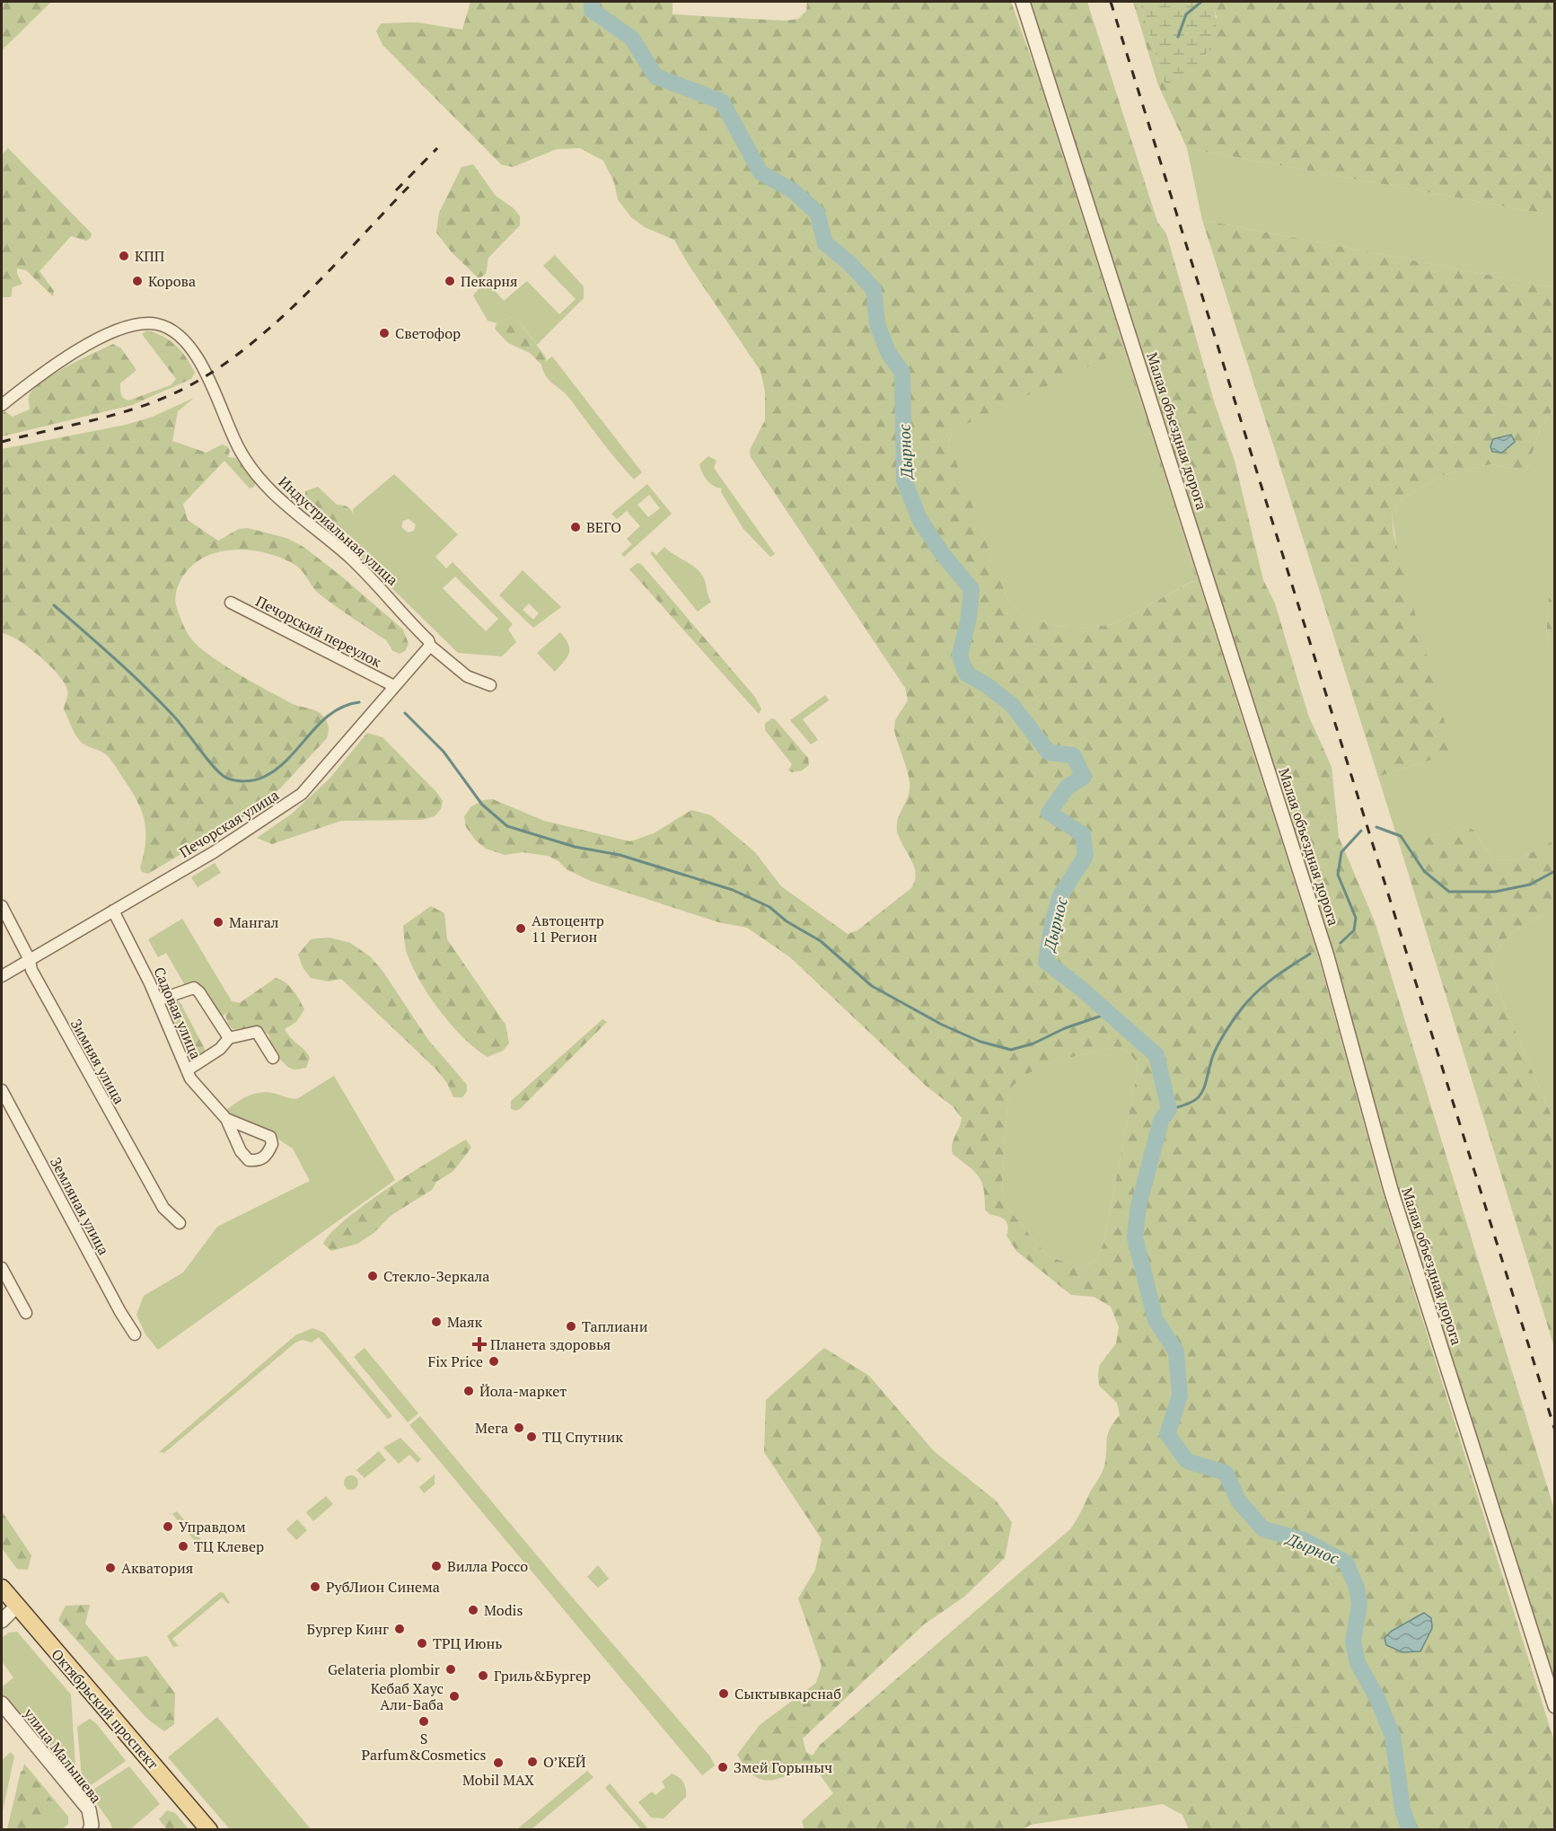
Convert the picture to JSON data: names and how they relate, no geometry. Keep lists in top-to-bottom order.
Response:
{
  "streets": {
    "main road": ["Октябрьский проспект"],
    "street": [
      "Малая объездная дорога",
      "Индустриальная улица",
      "Печорский переулок",
      "Печорская улица",
      "Садовая улица",
      "Зимняя улица",
      "Земляная улица",
      "улица Малышева"
    ]
  },
  "crossings": [
    ["Индустриальная улица", "Печорская улица"],
    ["Печорский переулок", "Печорская улица"],
    ["Печорская улица", "Садовая улица"],
    ["Печорская улица", "Зимняя улица"]
  ],
  "water": ["Дырнос"],
  "places": {
    "other": [
      "КПП",
      "Корова",
      "Пекарня",
      "Светофор",
      "ВЕГО",
      "Мангал",
      "Автоцентр 11 Регион",
      "Стекло-Зеркала",
      "Маяк",
      "Таплиани",
      "Fix Price",
      "Йола-маркет",
      "Мега",
      "ТЦ Спутник",
      "Управдом",
      "ТЦ Клевер",
      "Вилла Россо",
      "Акватория",
      "РубЛион Синема",
      "Modis",
      "Бургер Кинг",
      "ТРЦ Июнь",
      "Gelateria plombir",
      "Гриль&Бургер",
      "Сыктывкарснаб",
      "Кебаб Хаус Али-Баба",
      "S Parfum&Cosmetics",
      "О’КЕЙ",
      "Mobil MAX",
      "Змей Горыныч"
    ],
    "health": ["Планета здоровья"]
  }
}
